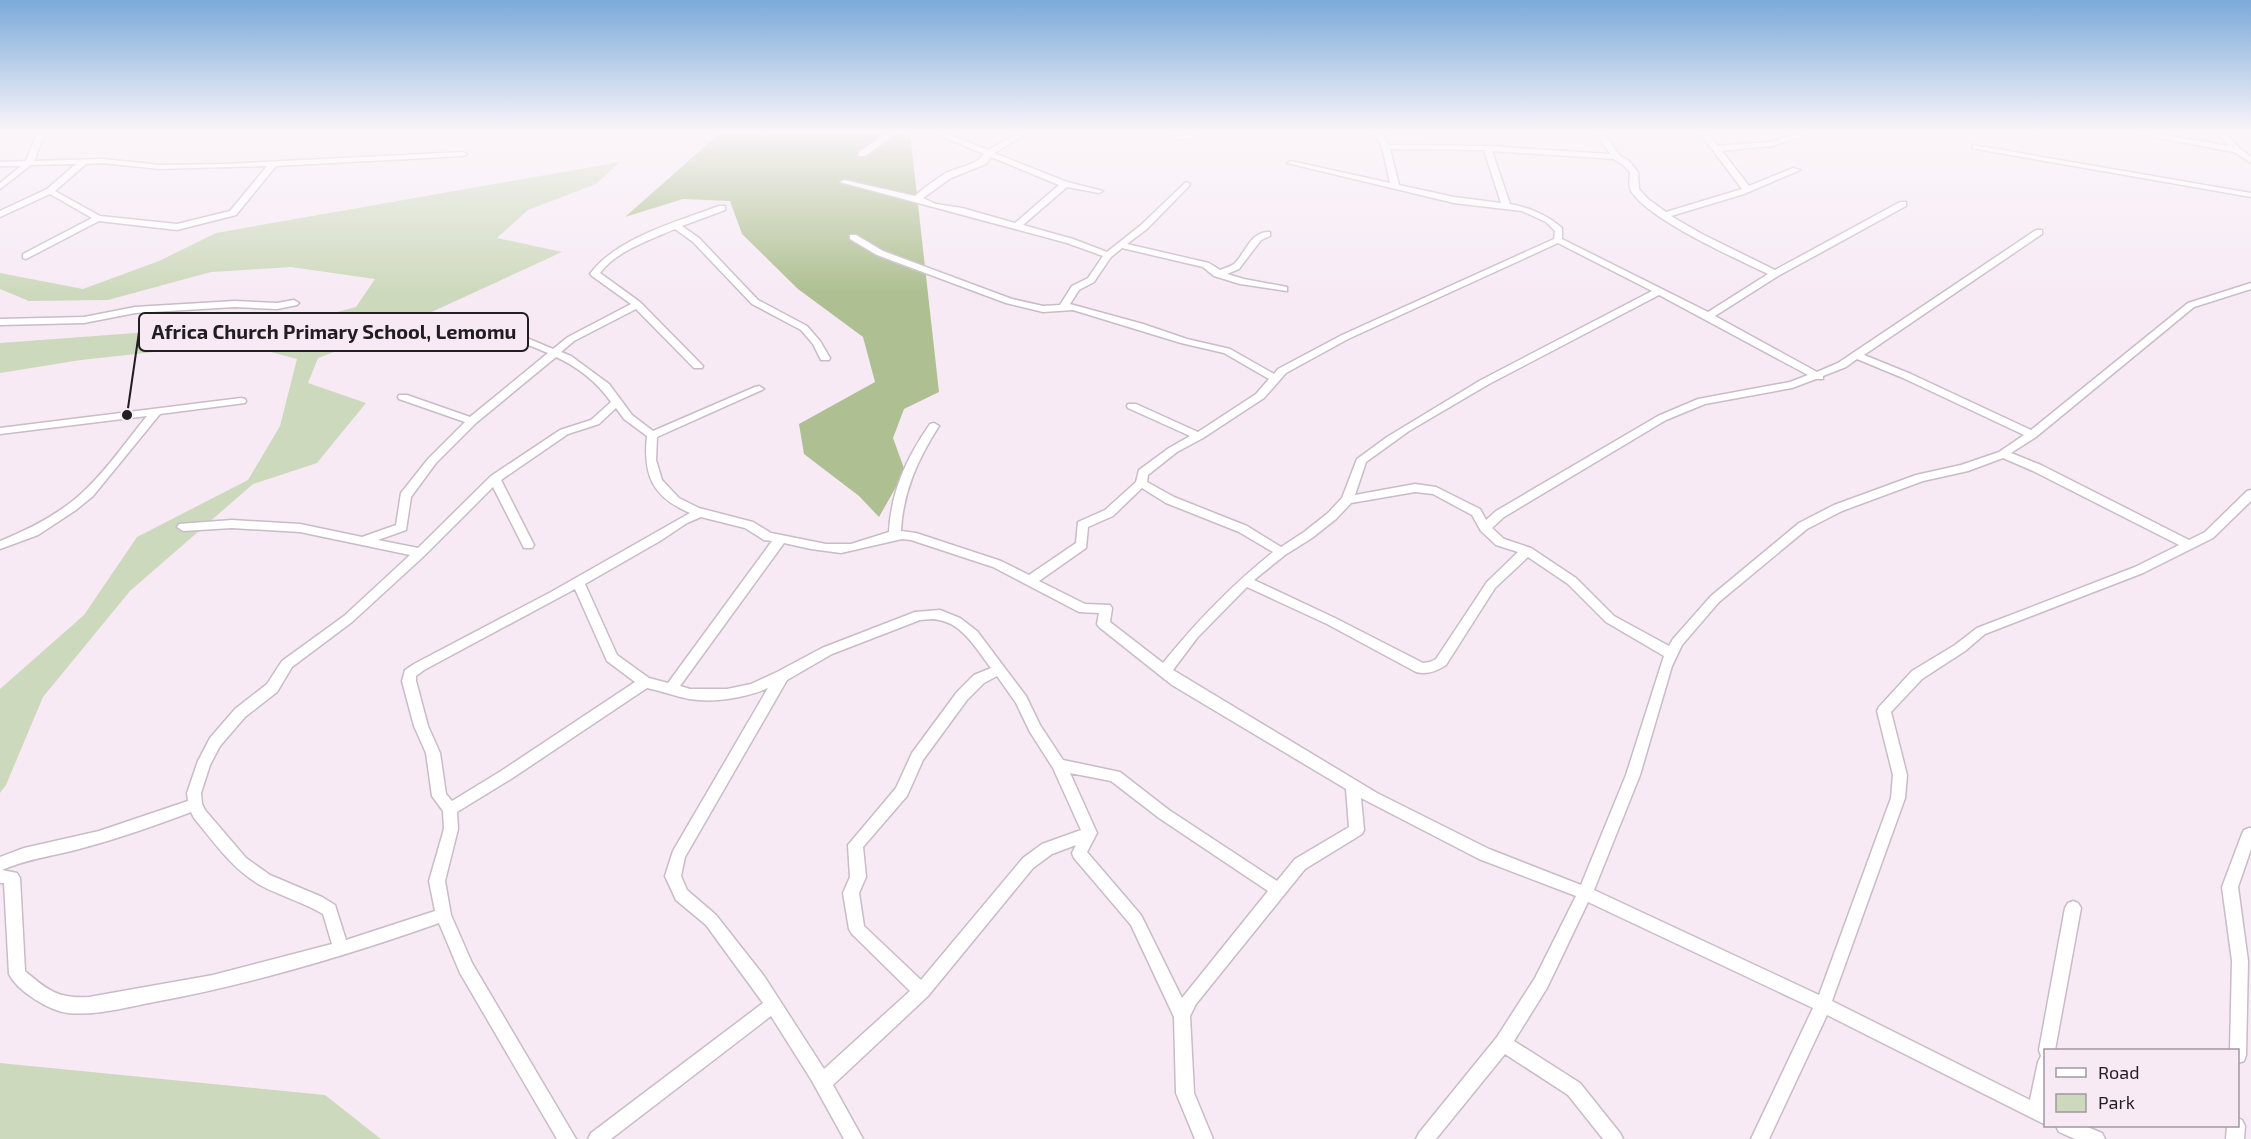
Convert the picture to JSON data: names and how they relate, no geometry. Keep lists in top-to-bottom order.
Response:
{
  "places": ["Africa Church Primary School, Lemomu"],
  "legend": ["Road", "Park"]
}
